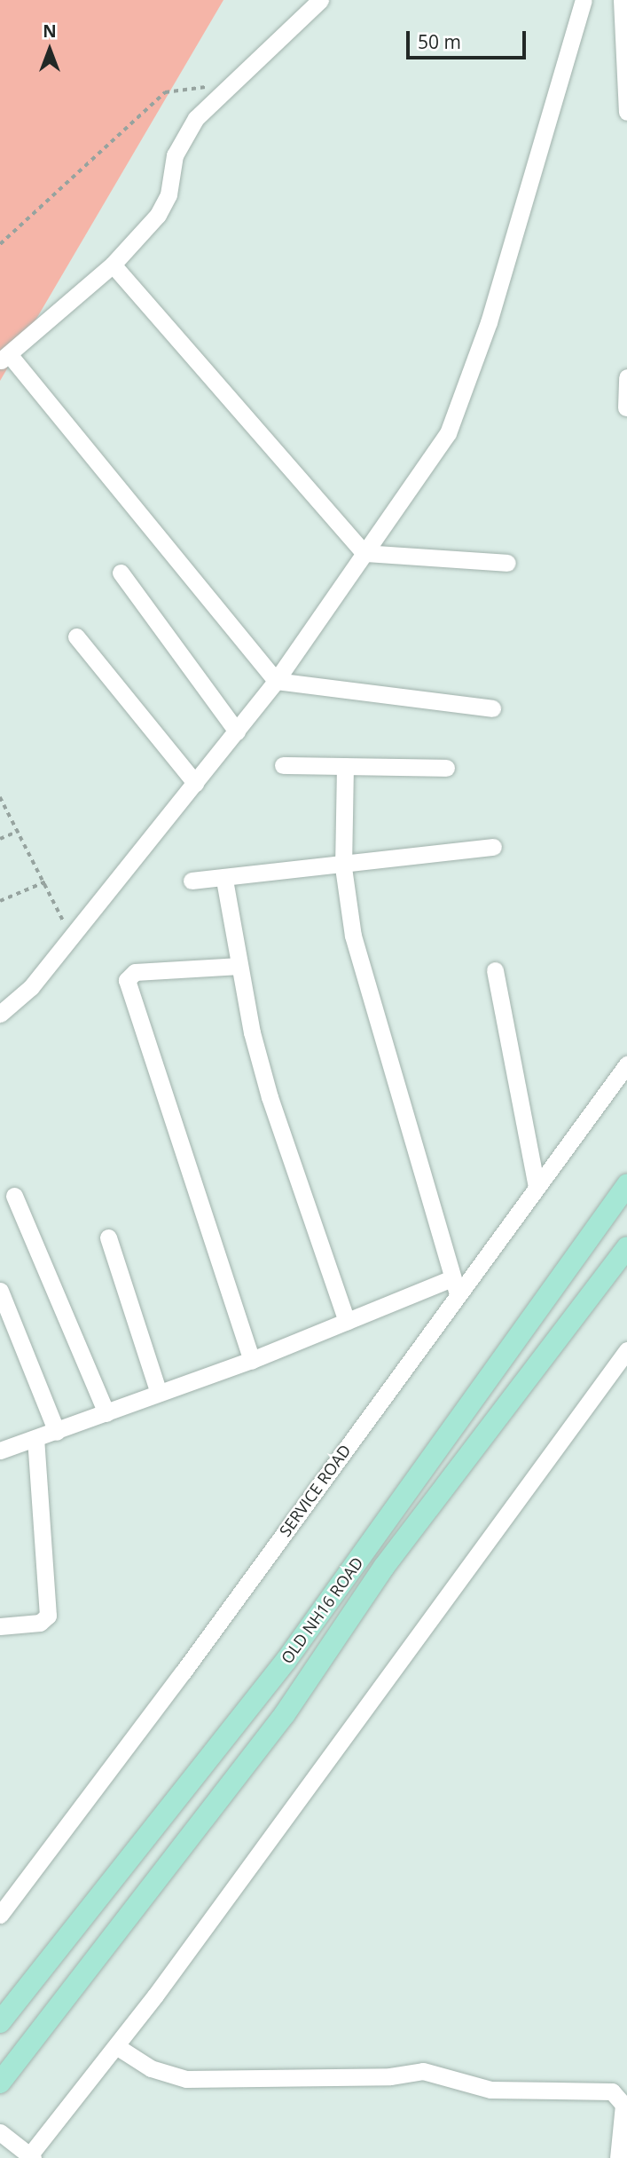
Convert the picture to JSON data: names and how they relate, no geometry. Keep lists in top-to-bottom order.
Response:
{
  "streets": {
    "main road": ["OLD NH16 ROAD"],
    "street": ["SERVICE ROAD"]
  },
  "scale_bar": "50 m",
  "north": "top"
}
